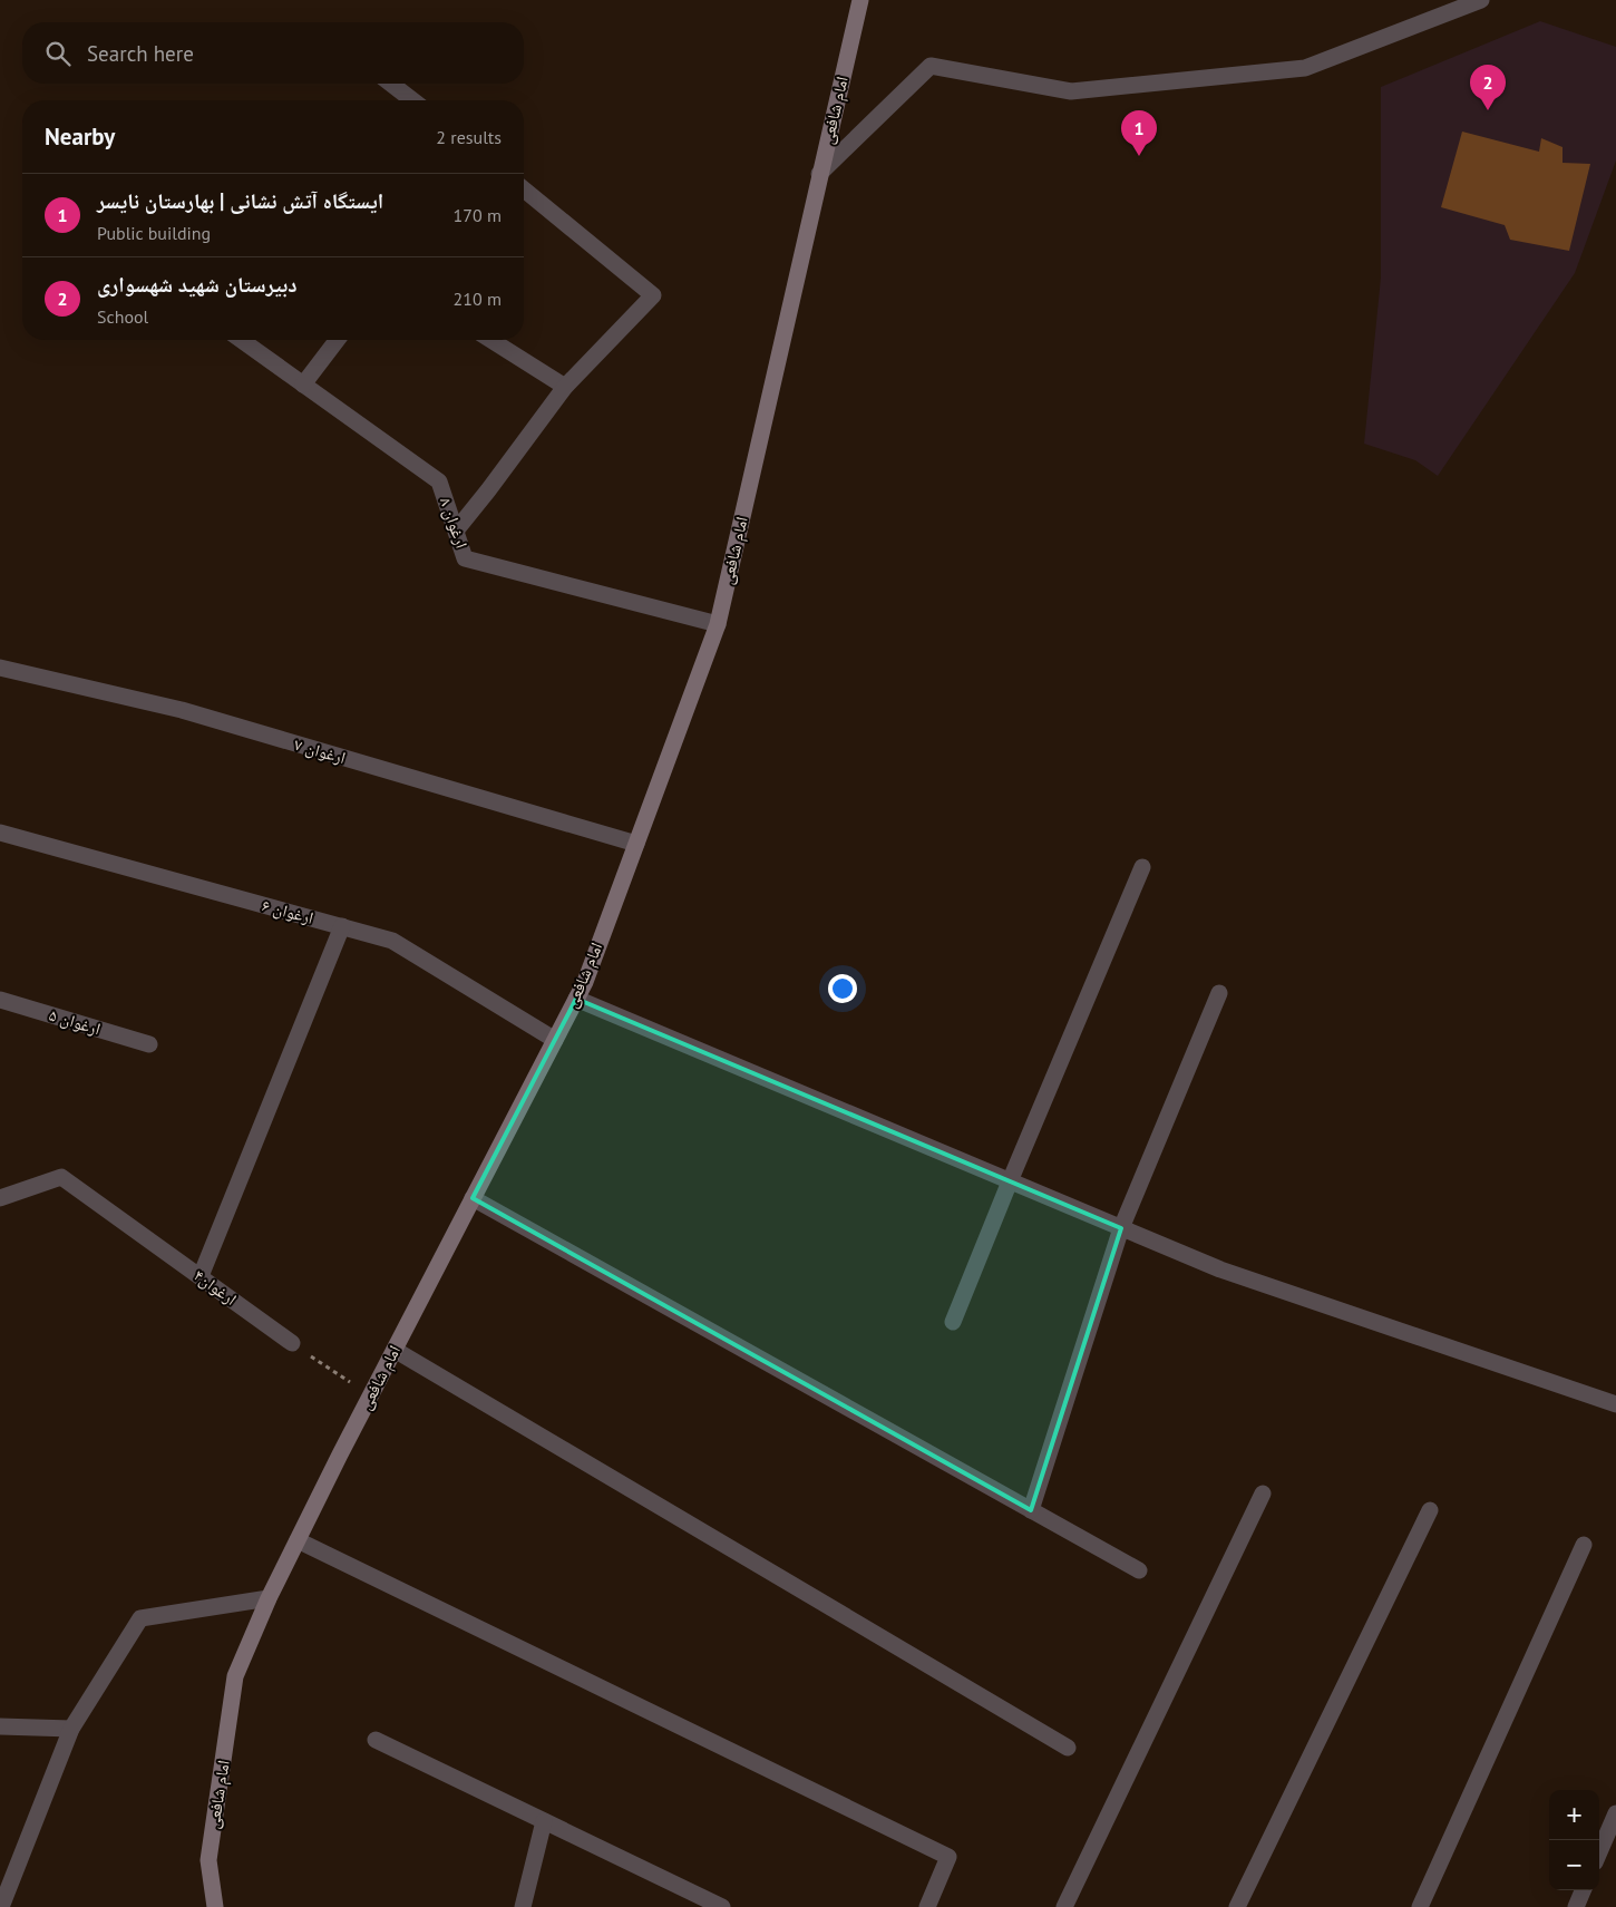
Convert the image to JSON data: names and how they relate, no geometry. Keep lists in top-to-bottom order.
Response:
{
  "streets": {
    "main road": ["امام شافعی"],
    "street": [
      "ارغوان ۸",
      "ارغوان ۷",
      "ارغوان ۶",
      "ارغوان ۵",
      "ارغوان۴"
    ]
  },
  "crossings": [
    ["امام شافعی", "ارغوان ۸"],
    ["امام شافعی", "ارغوان ۷"],
    ["امام شافعی", "ارغوان ۶"]
  ],
  "page": {
    "search": "Search here",
    "pins": ["2", "1"],
    "heading": ["Nearby", "2 results"],
    "list": [
      {
        "mark": "1",
        "name": "ایستگاه آتش نشانی | بهارستان نایسر",
        "note": "Public building",
        "value": "170 m"
      },
      {
        "mark": "2",
        "name": "دبیرستان شهید شهسواری",
        "note": "School",
        "value": "210 m"
      }
    ],
    "map_buttons": ["+", "−"]
  }
}
